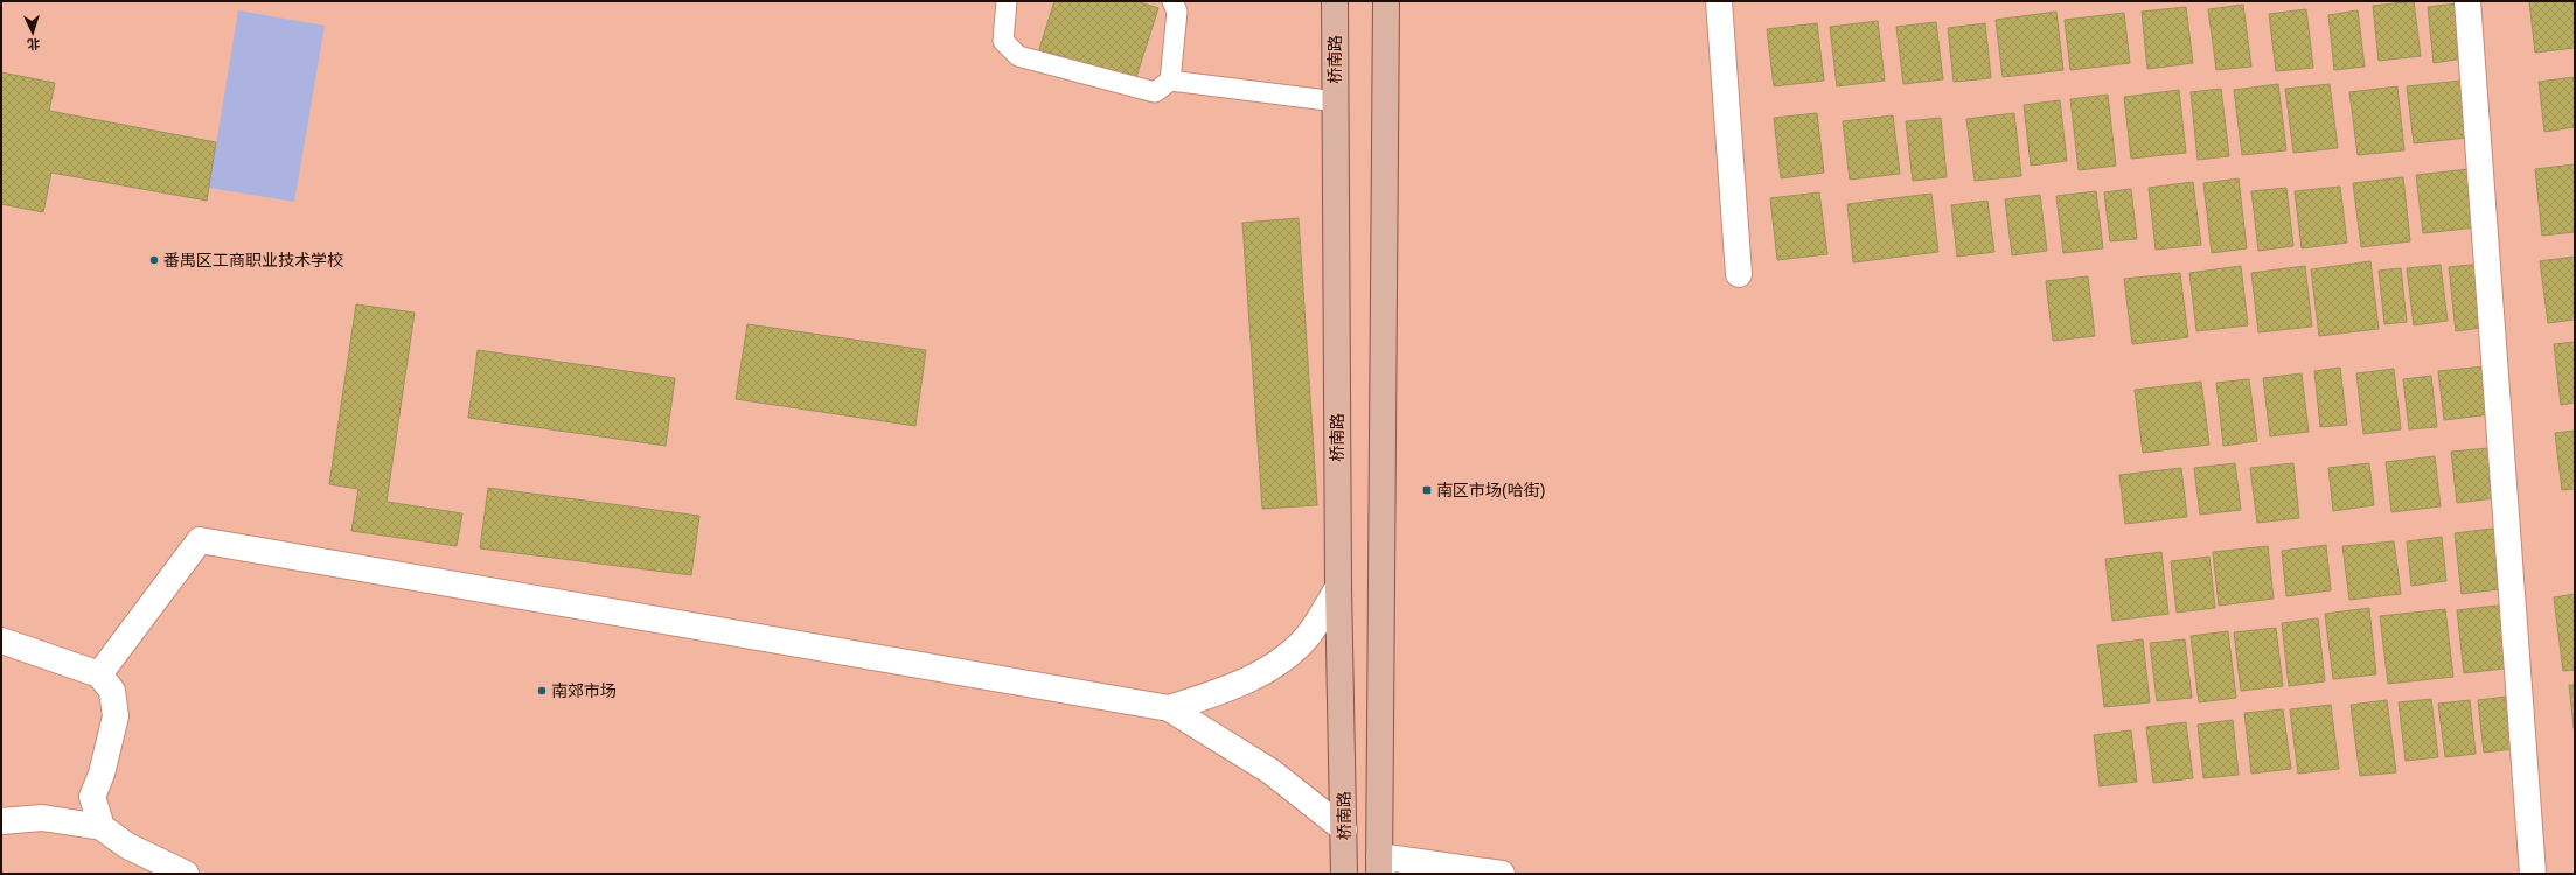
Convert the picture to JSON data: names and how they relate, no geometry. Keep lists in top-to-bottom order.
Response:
{
  "streets": {
    "main road": ["桥南路"]
  },
  "places": {
    "other": ["番禺区工商职业技术学校", "南郊市场"],
    "transit": ["南区市场(哈街)"]
  },
  "north": "bottom"
}
